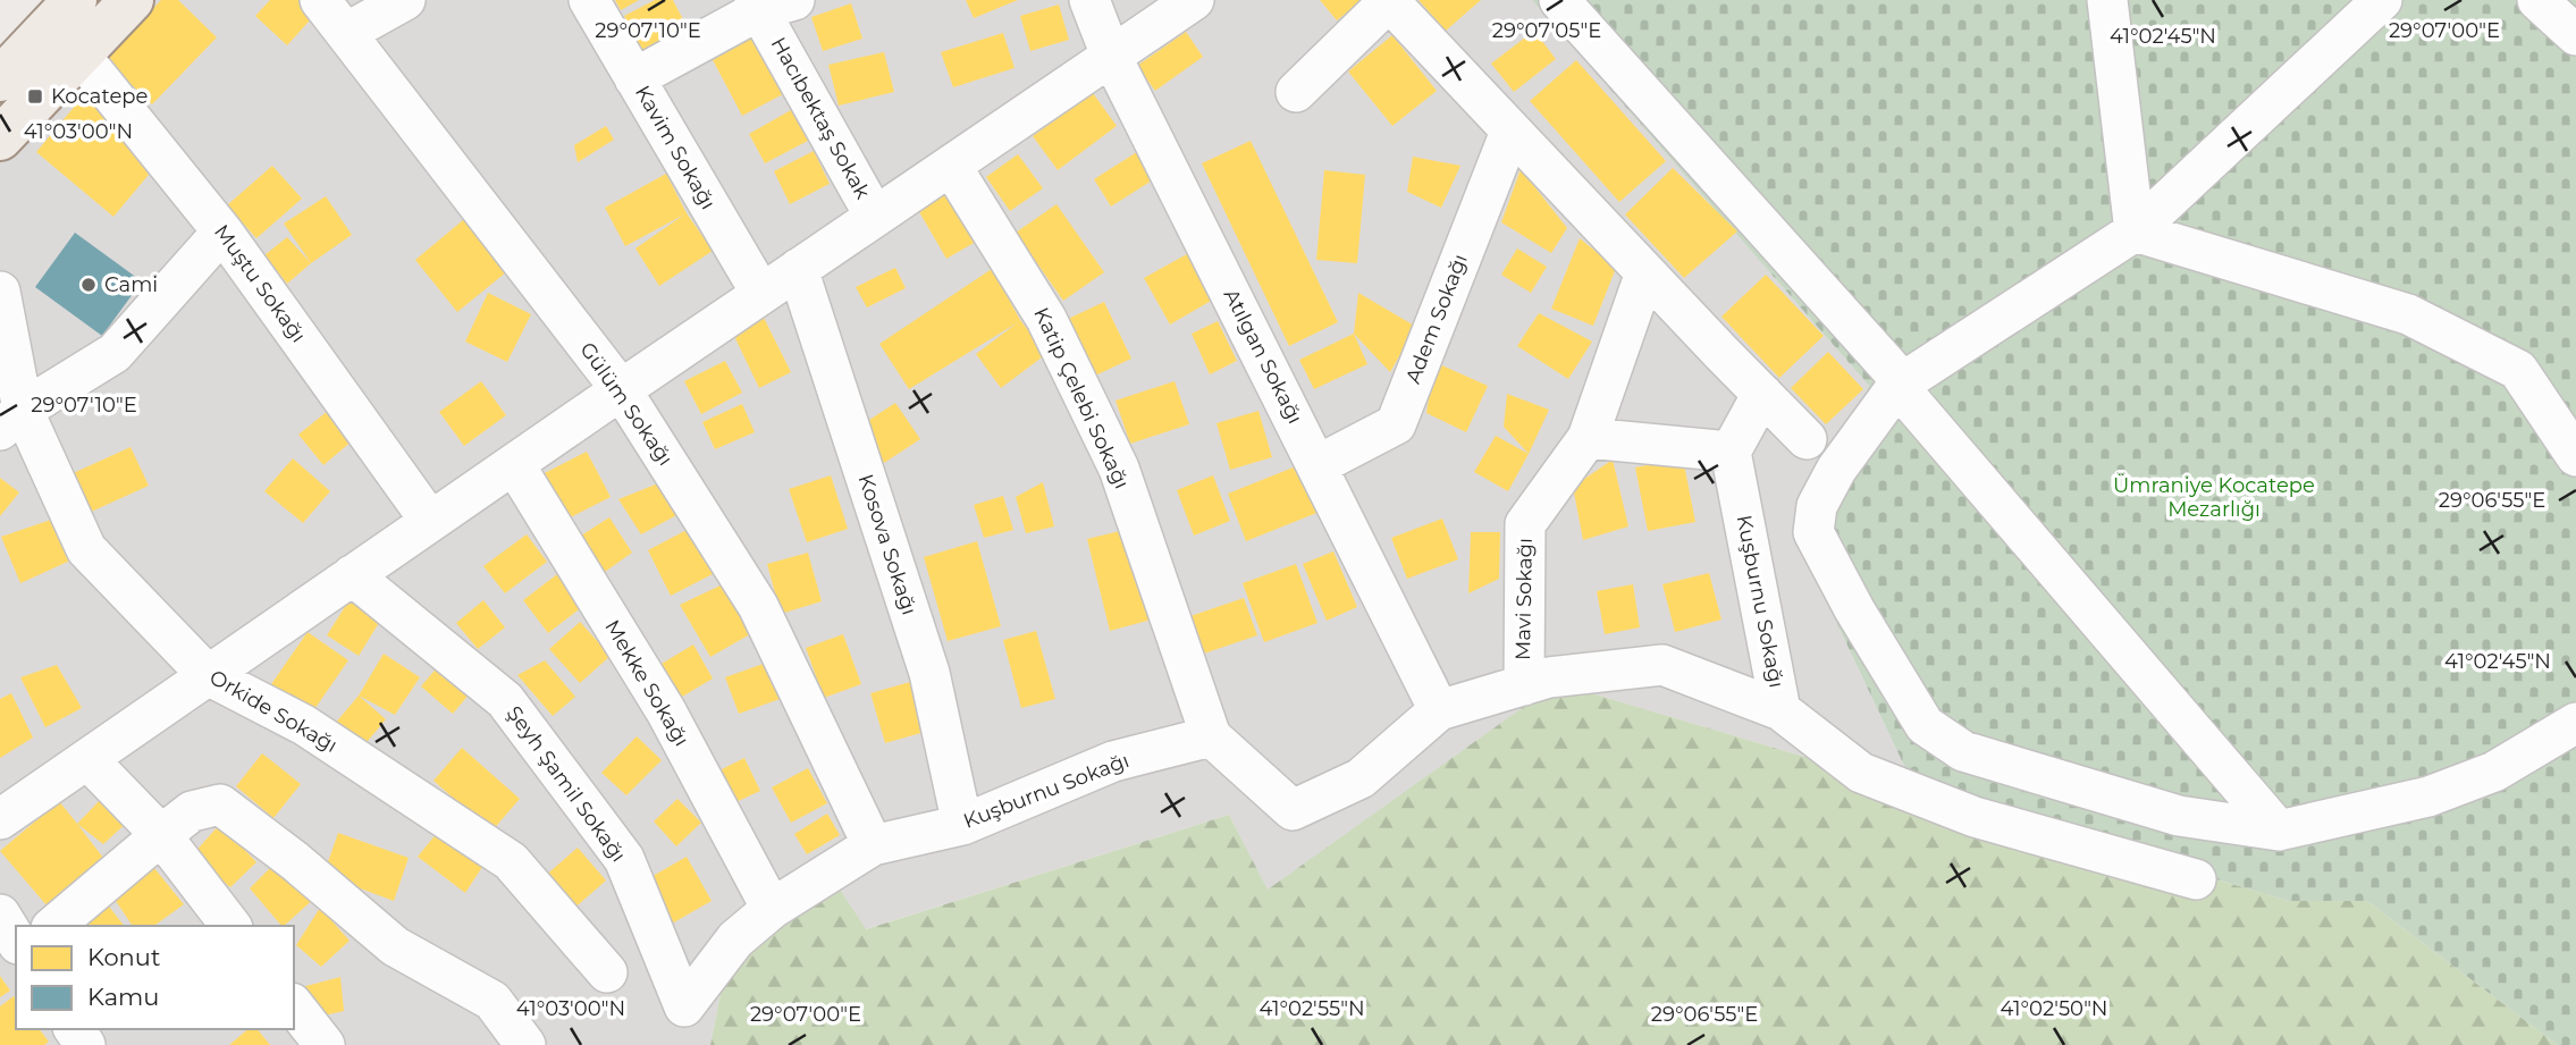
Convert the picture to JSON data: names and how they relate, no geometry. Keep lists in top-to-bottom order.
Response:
{
  "streets": {
    "street": [
      "Hacıbektaş Sokak",
      "Kavim Sokağı",
      "Muştu Sokağı",
      "Adem Sokağı",
      "Atılgan Sokağı",
      "Katip Çelebi Sokağı",
      "Gülüm Sokağı",
      "Kosova Sokağı",
      "Mavi Sokağı",
      "Kuşburnu Sokağı",
      "Mekke Sokağı",
      "Orkide Sokağı",
      "Şeyh Şamil Sokağı"
    ]
  },
  "crossings": [
    ["Adem Sokağı", "Atılgan Sokağı"],
    ["Atılgan Sokağı", "Kuşburnu Sokağı"],
    ["Katip Çelebi Sokağı", "Kuşburnu Sokağı"],
    ["Gülüm Sokağı", "Kuşburnu Sokağı"],
    ["Kosova Sokağı", "Kuşburnu Sokağı"],
    ["Mavi Sokağı", "Kuşburnu Sokağı"],
    ["Kuşburnu Sokağı", "Mekke Sokağı"],
    ["Kuşburnu Sokağı", "Şeyh Şamil Sokağı"]
  ],
  "parks": ["Ümraniye Kocatepe Mezarlığı"],
  "places": {
    "transit": ["Kocatepe"],
    "other": ["Cami"]
  },
  "legend": ["Konut", "Kamu"],
  "coordinates": [
    "29°07'05\"E",
    "29°07'10\"E",
    "29°07'00\"E",
    "41°02'45\"N",
    "41°03'00\"N",
    "29°06'55\"E",
    "41°02'55\"N",
    "41°02'50\"N"
  ]
}
